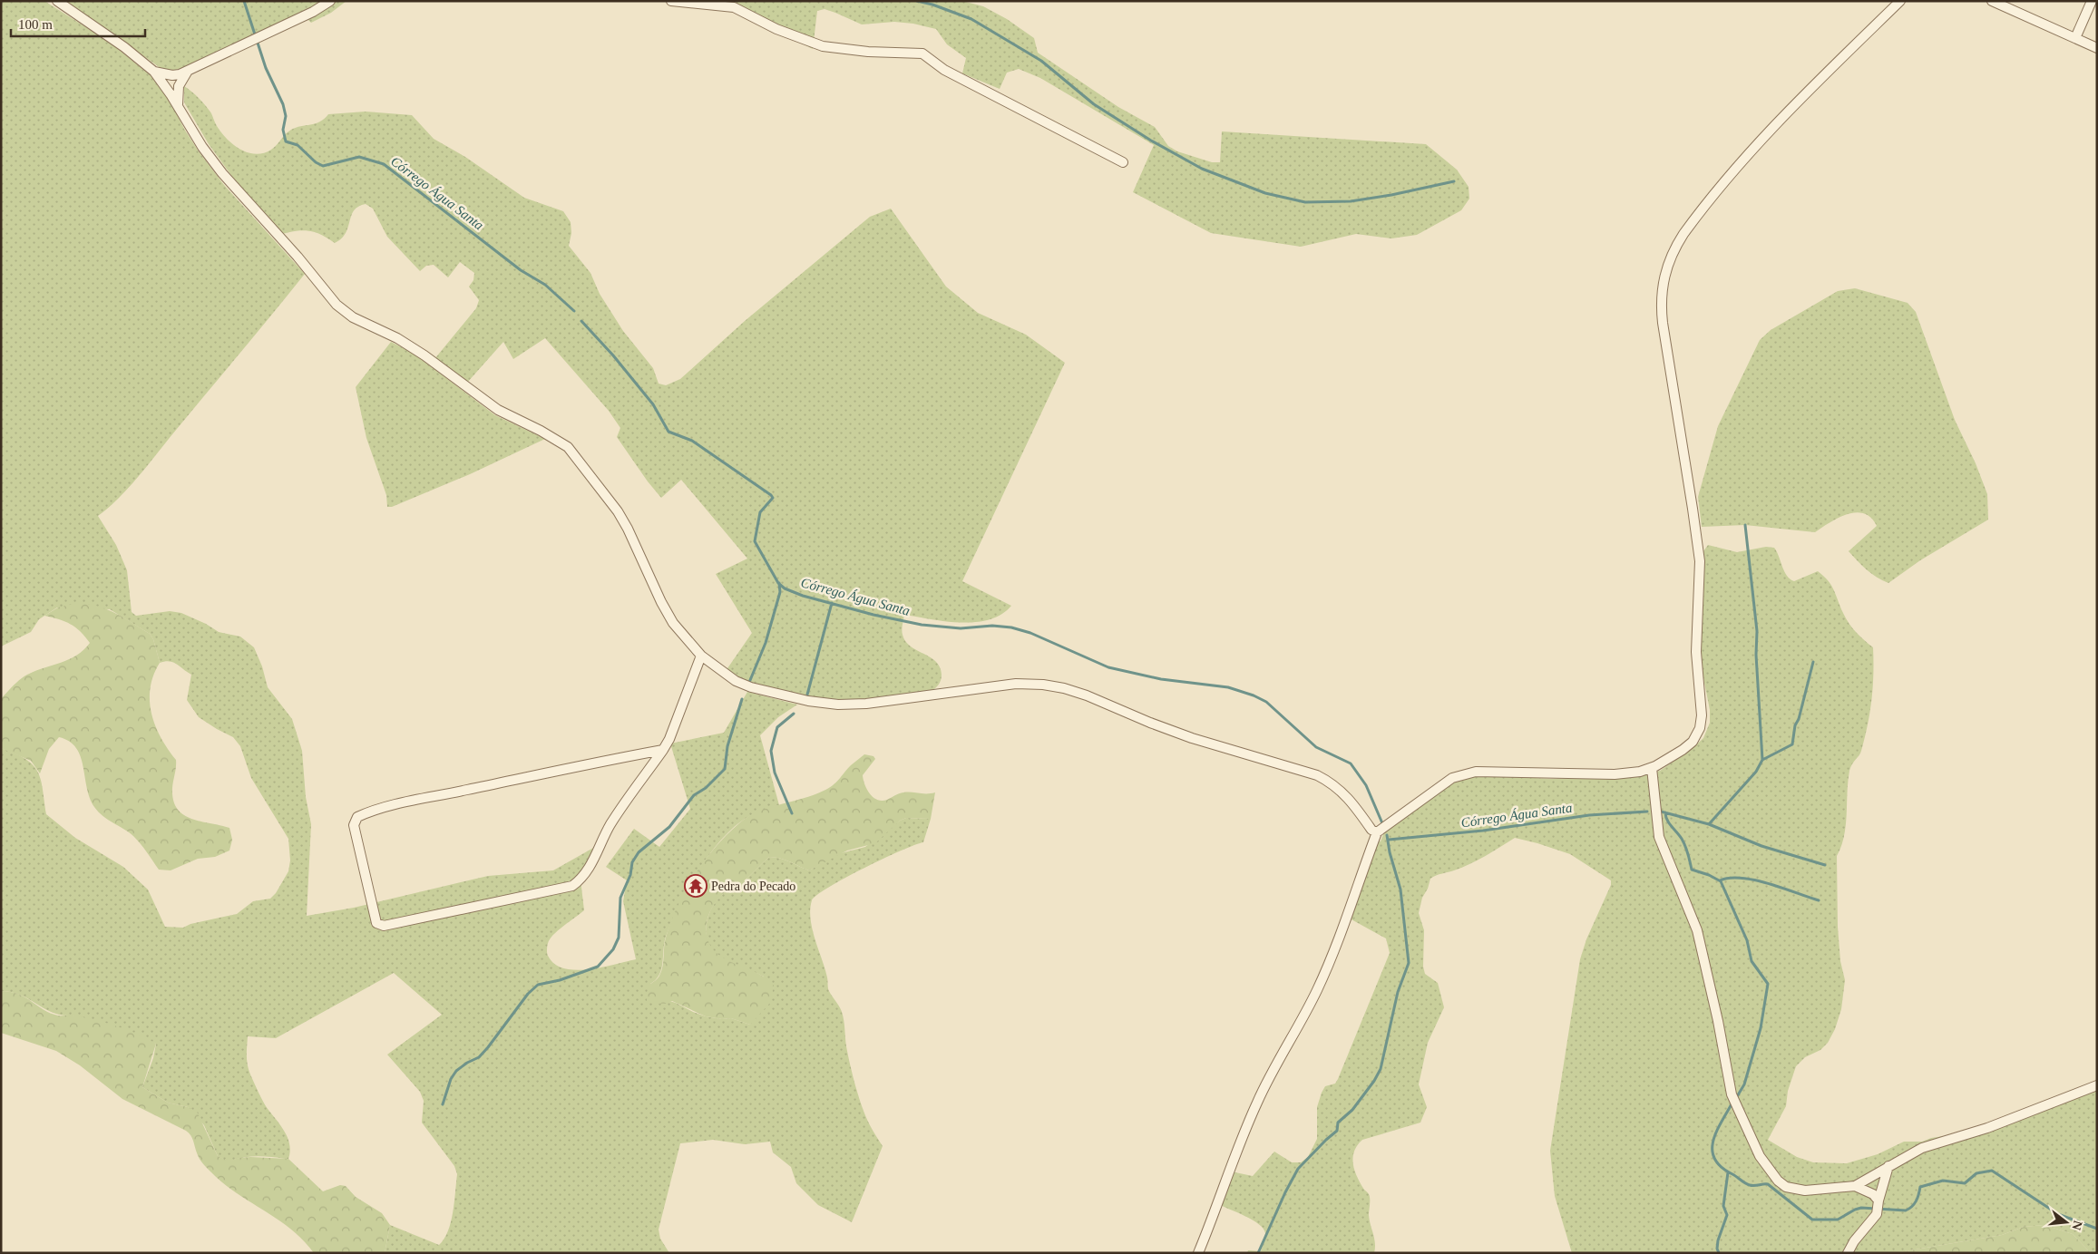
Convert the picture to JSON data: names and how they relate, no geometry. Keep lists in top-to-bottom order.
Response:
{
  "water": ["Córrego Água Santa"],
  "places": {
    "temple": ["Pedra do Pecado"]
  },
  "scale_bar": "100 m",
  "north": "right"
}
